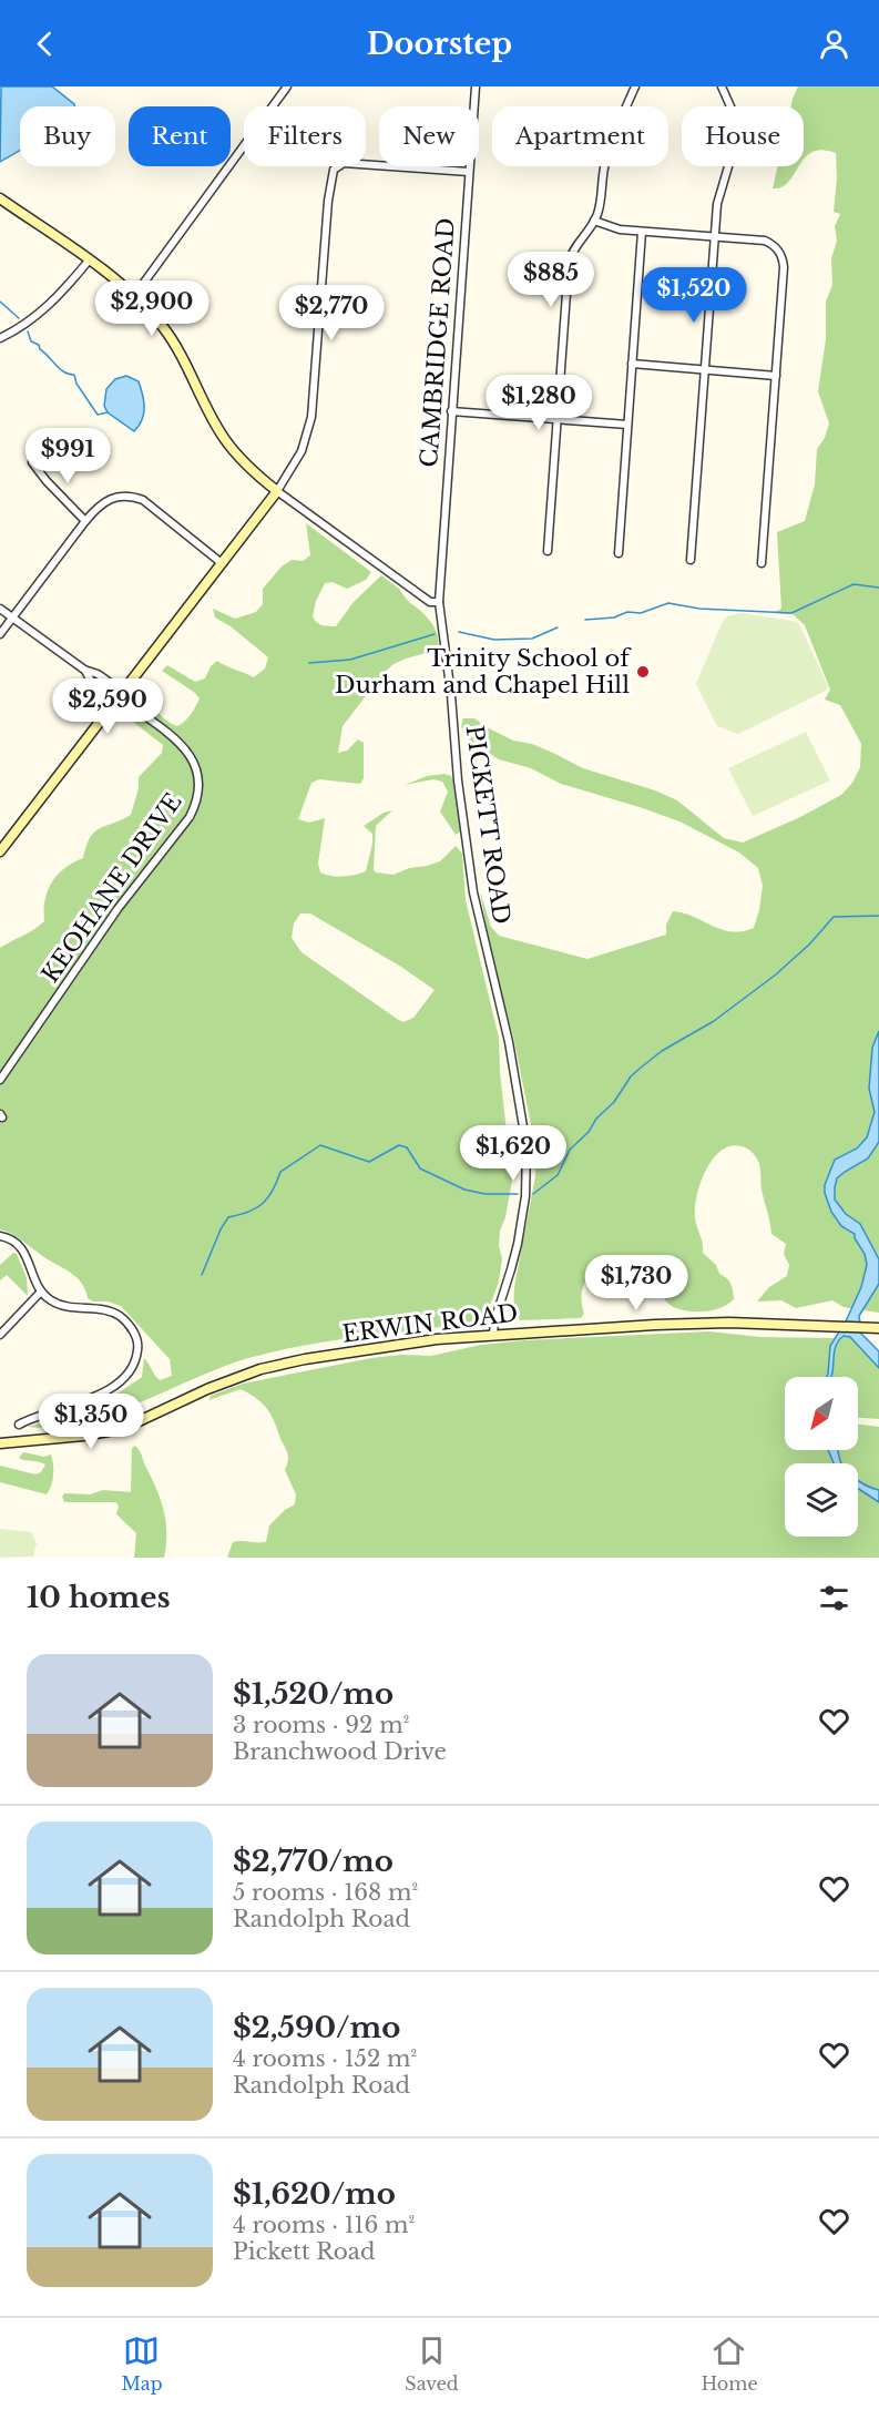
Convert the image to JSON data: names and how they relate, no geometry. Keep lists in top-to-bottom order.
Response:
{
  "streets": {
    "main road": ["ERWIN ROAD"],
    "street": ["CAMBRIDGE ROAD", "PICKETT ROAD", "KEOHANE DRIVE"]
  },
  "crossings": [
    ["CAMBRIDGE ROAD", "PICKETT ROAD"],
    ["PICKETT ROAD", "ERWIN ROAD"]
  ],
  "places": ["Trinity School of Durham and Chapel Hill"],
  "north": "bottom left",
  "page": {
    "header": "Doorstep",
    "chip": [
      "Buy",
      "Rent",
      "Filters",
      "New",
      "Apartment",
      "House"
    ],
    "price": [
      "$885",
      "$1,520",
      "$2,900",
      "$2,770",
      "$1,280",
      "$991",
      "$2,590",
      "$1,620",
      "$1,730",
      "$1,350"
    ],
    "heading": "10 homes",
    "list": [
      {
        "name": "$1,520/mo",
        "note": "3 rooms · 92 m² · Branchwood Drive"
      },
      {
        "name": "$2,770/mo",
        "note": "5 rooms · 168 m² · Randolph Road"
      },
      {
        "name": "$2,590/mo",
        "note": "4 rooms · 152 m² · Randolph Road"
      },
      {
        "name": "$1,620/mo",
        "note": "4 rooms · 116 m² · Pickett Road"
      }
    ],
    "tabs": ["Map", "Saved", "Home"]
  }
}
